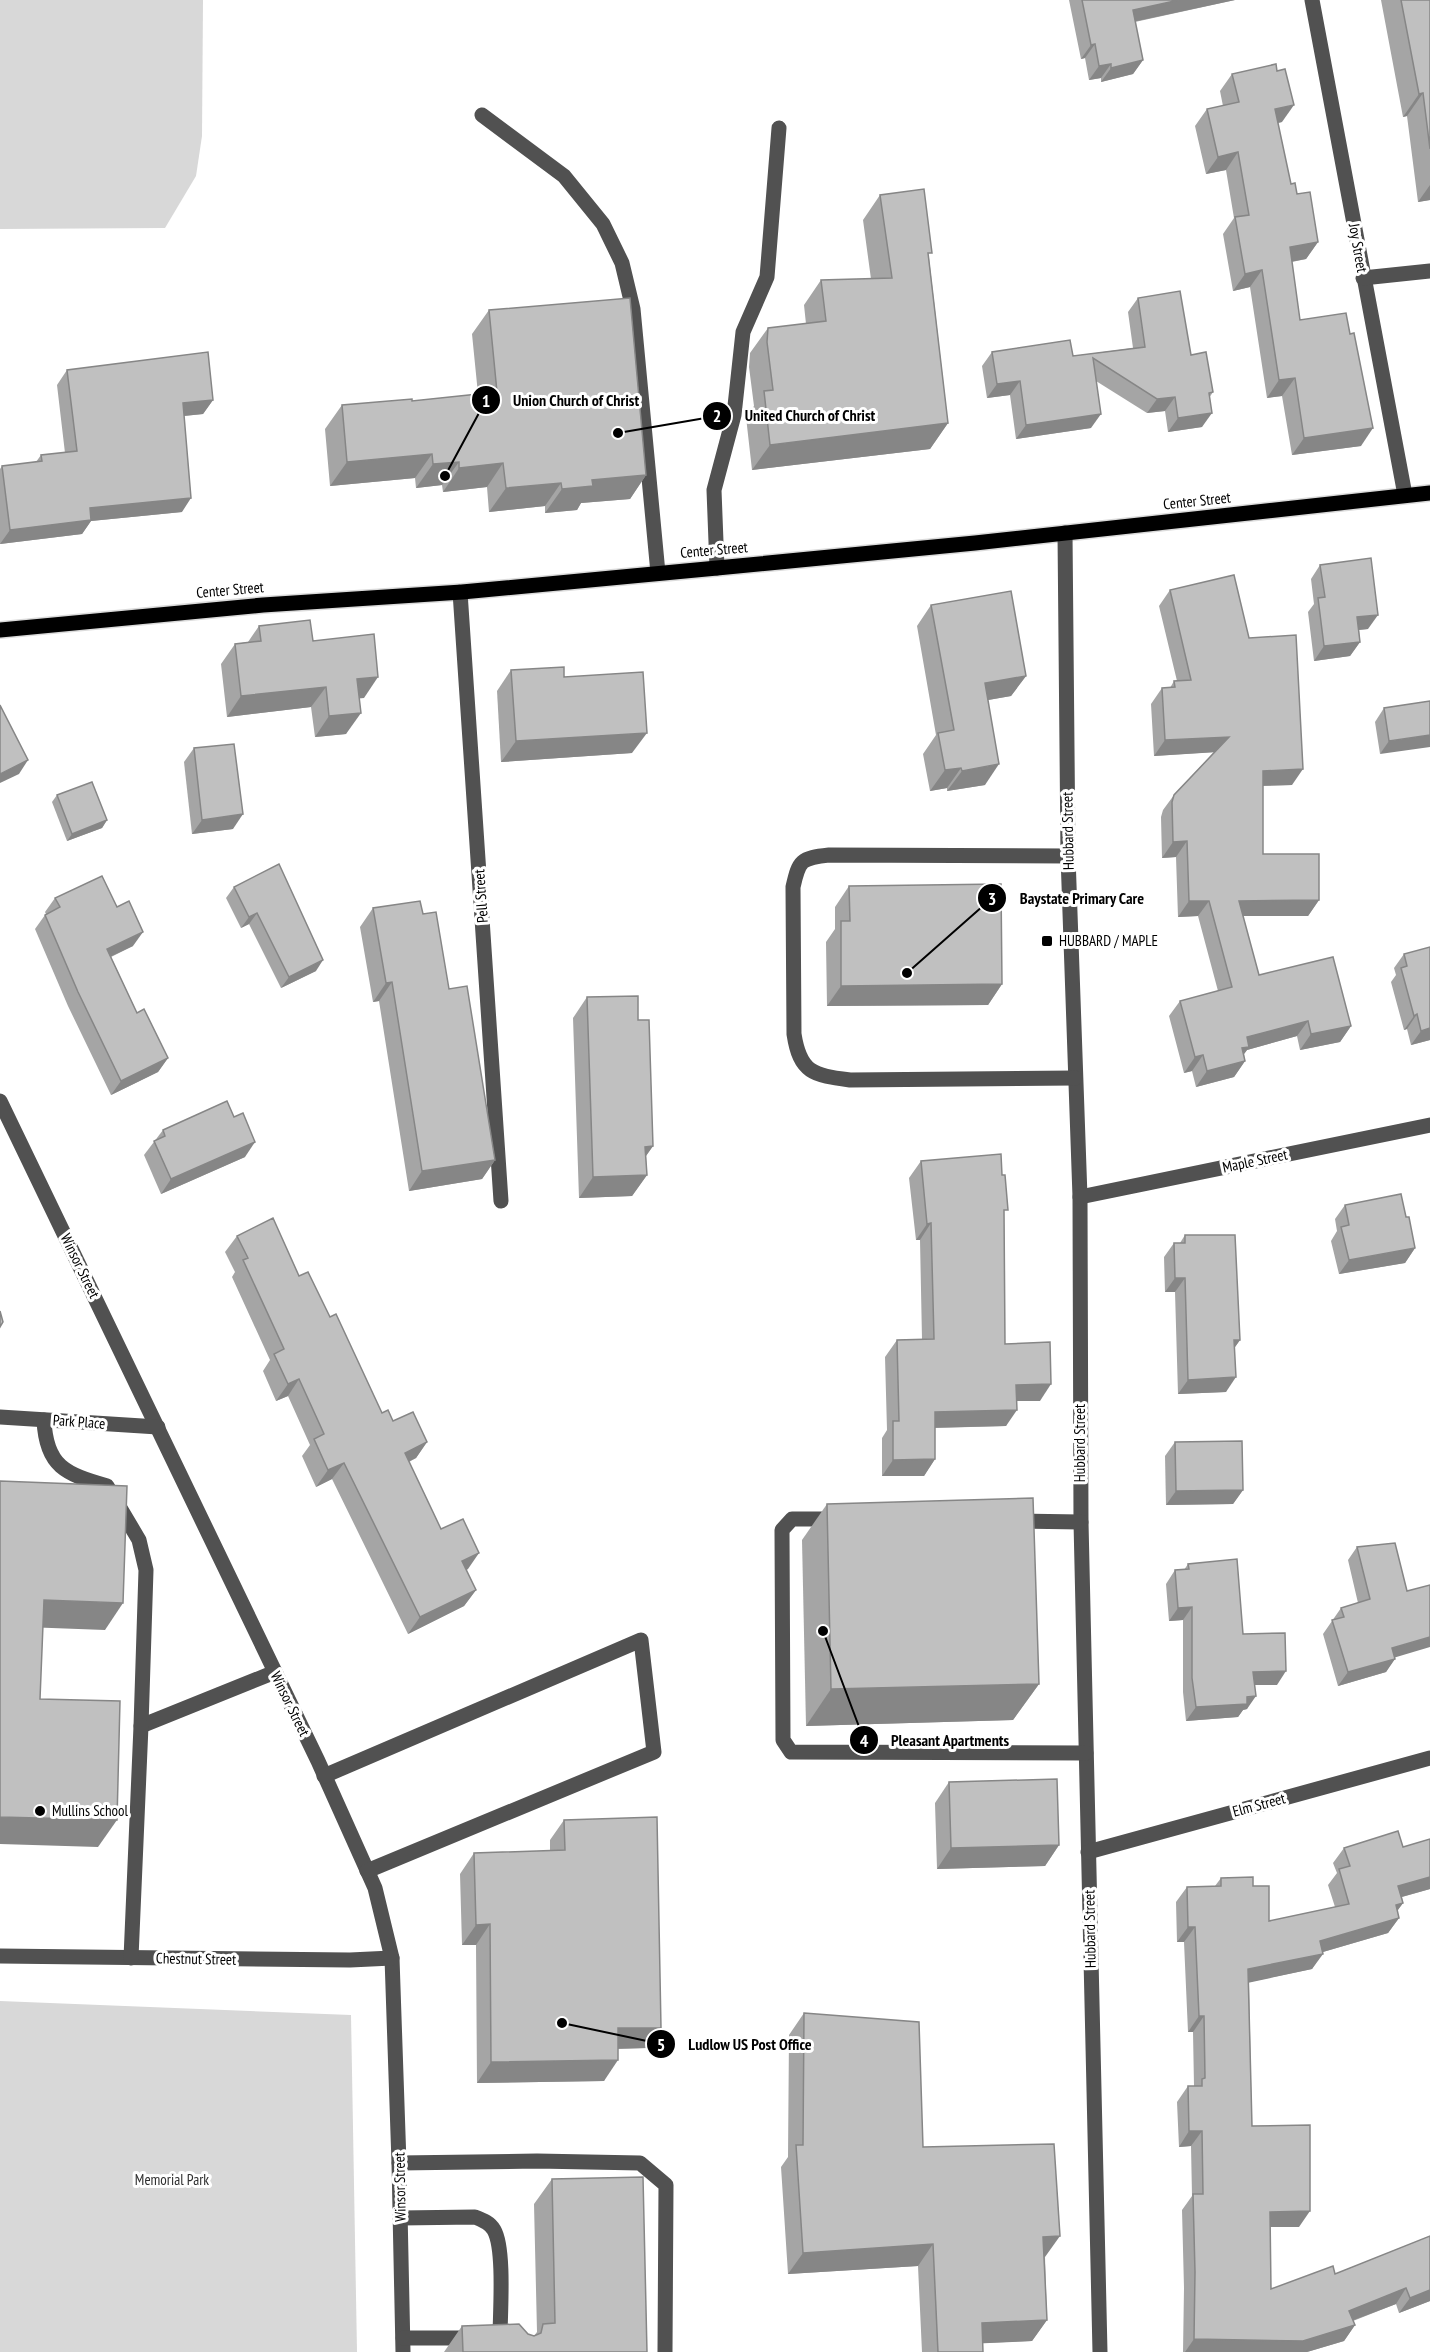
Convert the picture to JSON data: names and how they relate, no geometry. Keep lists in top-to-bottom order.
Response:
{
  "streets": {
    "main road": ["Center Street"],
    "street": [
      "Joy Street",
      "Hubbard Street",
      "Pell Street",
      "Maple Street",
      "Winsor Street",
      "Park Place",
      "Elm Street",
      "Chestnut Street"
    ]
  },
  "crossings": [
    ["Joy Street", "Center Street"],
    ["Center Street", "Hubbard Street"],
    ["Center Street", "Pell Street"],
    ["Hubbard Street", "Maple Street"],
    ["Hubbard Street", "Elm Street"],
    ["Winsor Street", "Park Place"],
    ["Winsor Street", "Chestnut Street"]
  ],
  "parks": ["Memorial Park"],
  "places": {
    "other": [
      "United Church of Christ",
      "Union Church of Christ",
      "Baystate Primary Care",
      "Pleasant Apartments",
      "Mullins School",
      "Ludlow US Post Office"
    ],
    "transit": ["HUBBARD / MAPLE"]
  }
}
